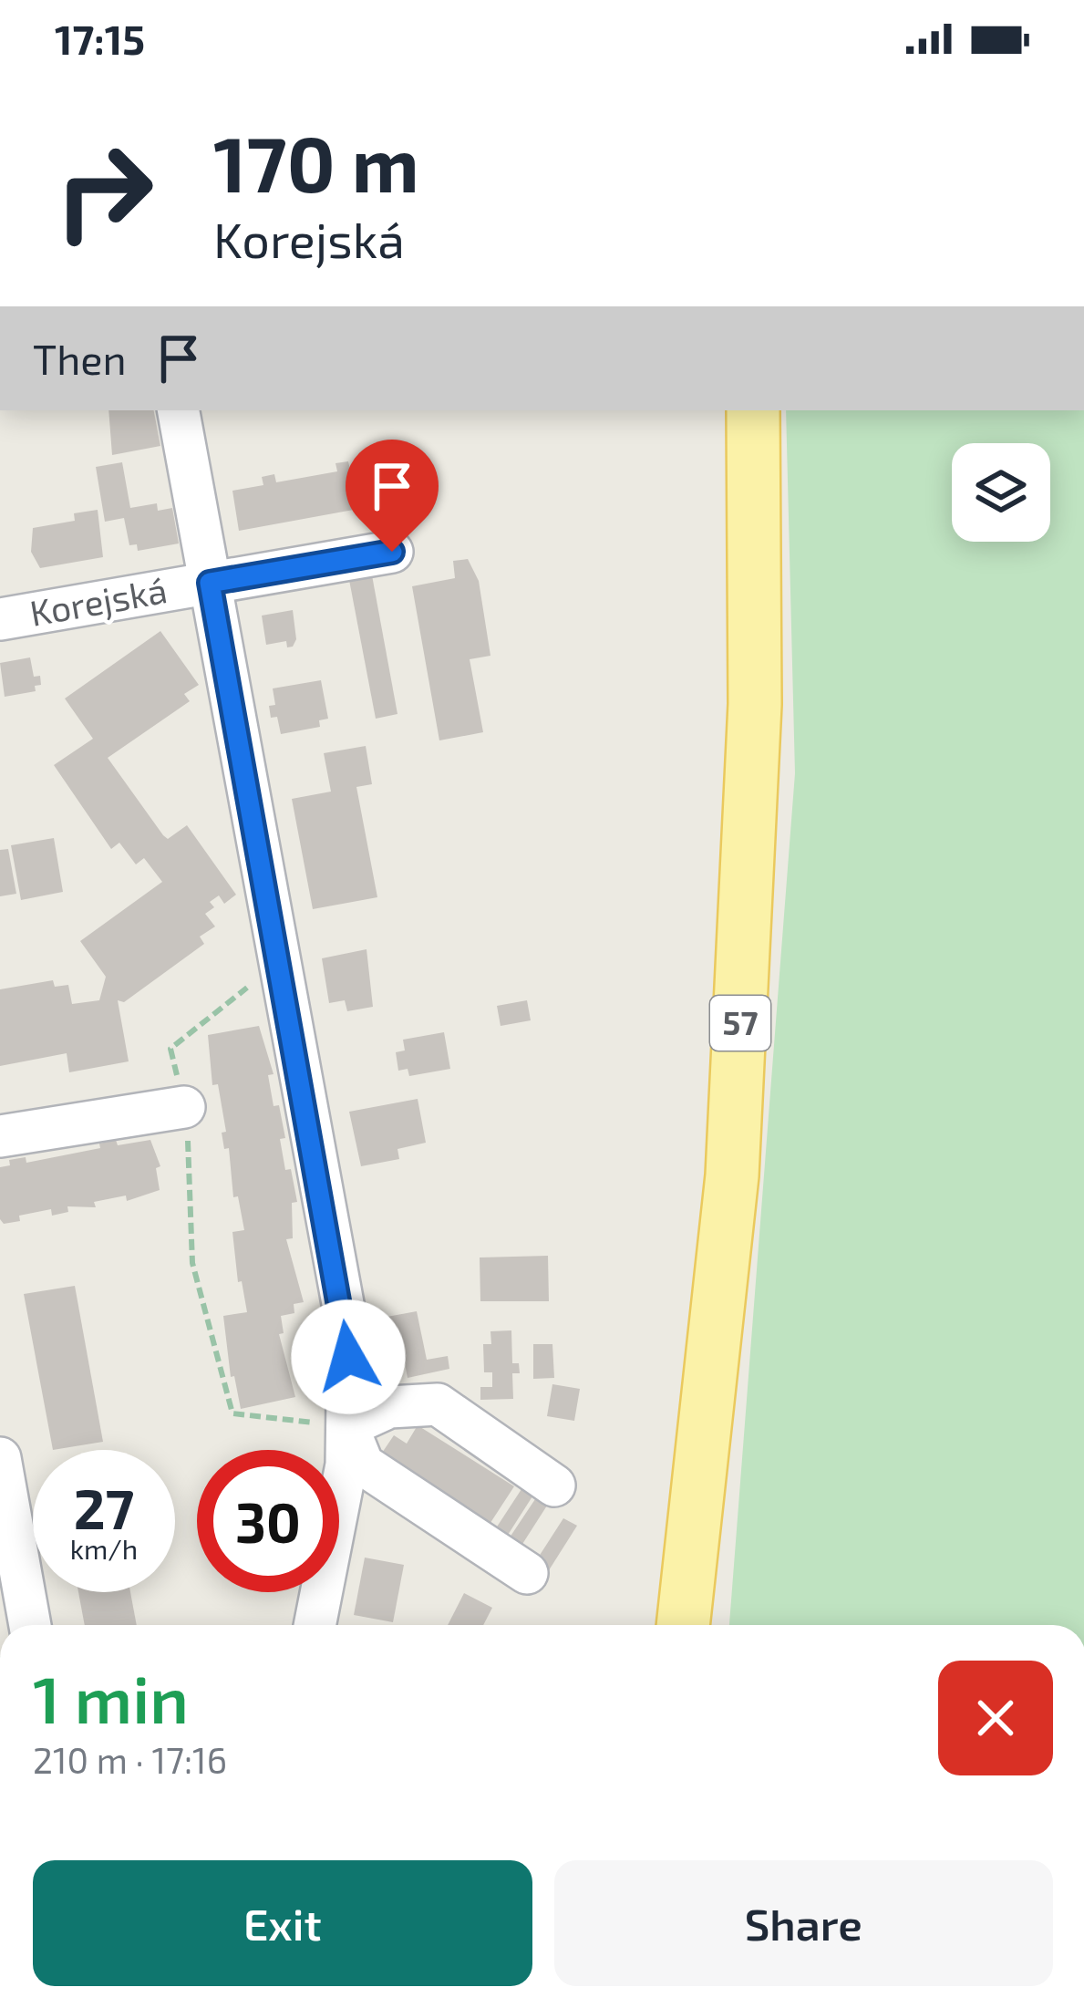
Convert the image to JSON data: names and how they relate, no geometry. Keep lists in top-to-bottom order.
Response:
{
  "streets": {
    "main road": ["57"],
    "street": ["Korejská"]
  },
  "page": {
    "status": "17:15",
    "turn": ["170 m", "Korejská"],
    "then": "Then",
    "speed": "27 km/h",
    "limit": "30",
    "heading": ["1 min", "210 m · 17:16"],
    "buttons": ["Exit", "Share"]
  }
}
